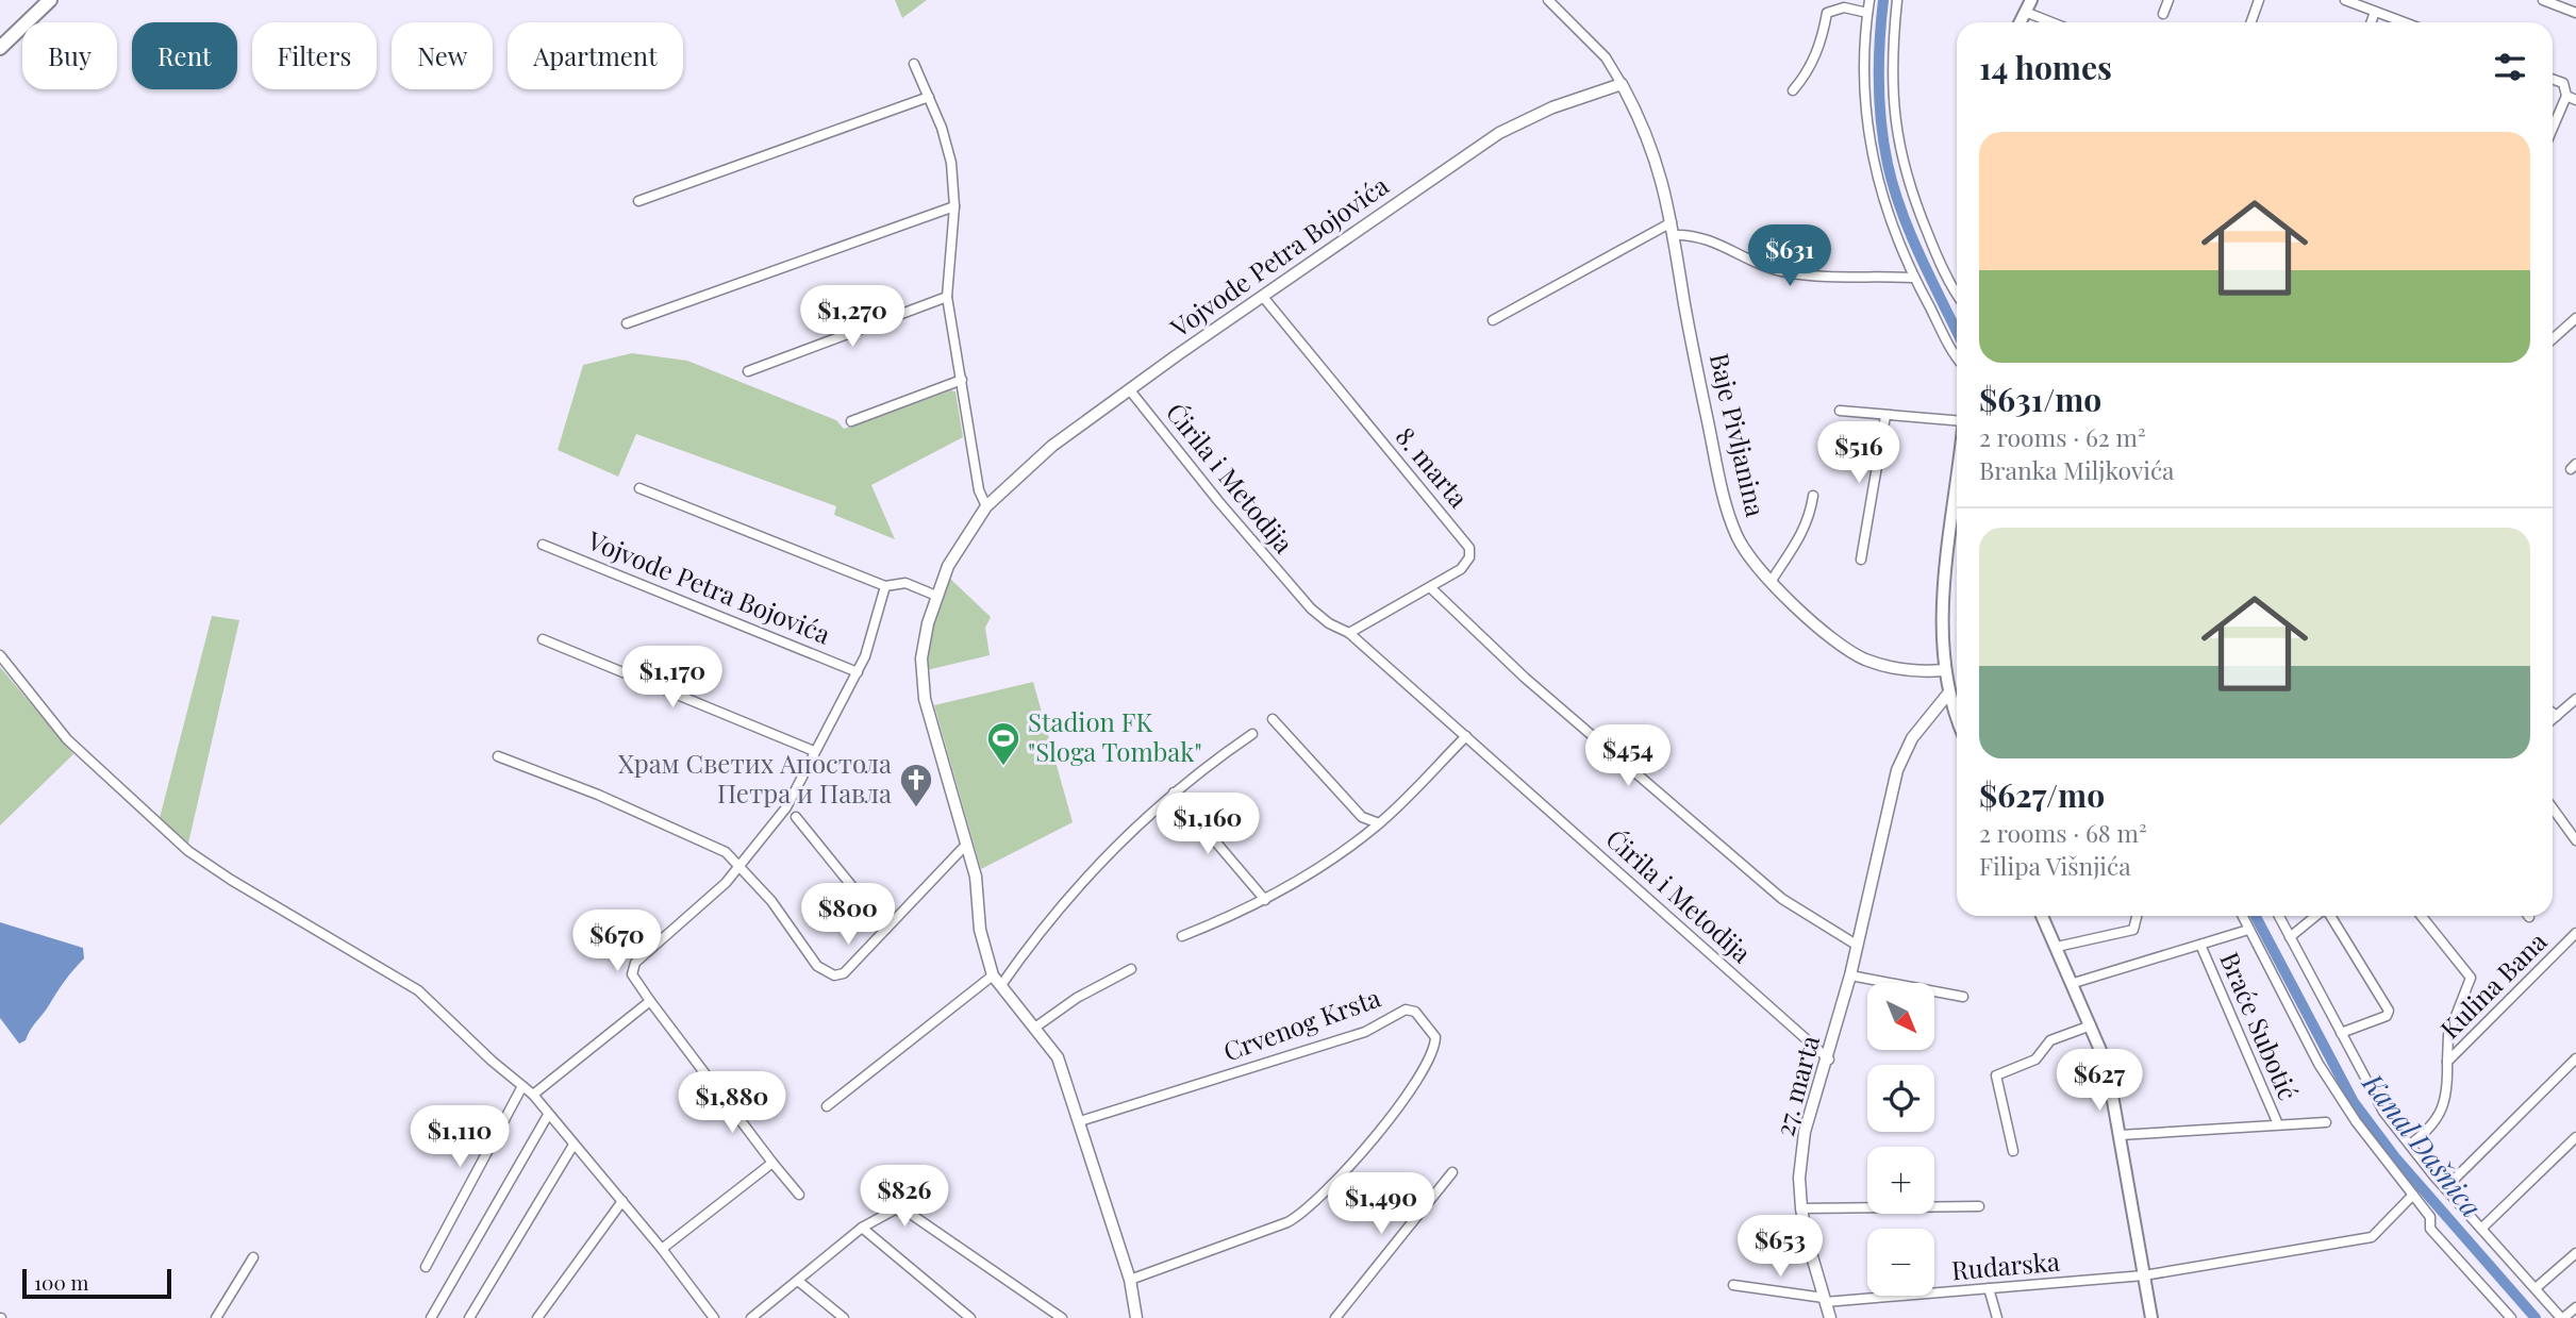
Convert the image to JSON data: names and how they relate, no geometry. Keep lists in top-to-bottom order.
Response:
{
  "streets": {
    "street": [
      "Vojvode Petra Bojovića",
      "Baje Pivljanina",
      "8. marta",
      "Ćirila i Metodija",
      "Kulina Bana",
      "Crvenog Krsta",
      "Braće Subotić",
      "27. marta",
      "Rudarska"
    ]
  },
  "crossings": [
    ["Vojvode Petra Bojovića", "Baje Pivljanina"],
    ["Vojvode Petra Bojovića", "8. marta"],
    ["Vojvode Petra Bojovića", "Ćirila i Metodija"],
    ["Vojvode Petra Bojovića", "Crvenog Krsta"],
    ["8. marta", "Ćirila i Metodija"],
    ["Ćirila i Metodija", "27. marta"],
    ["27. marta", "Rudarska"]
  ],
  "water": ["Kanal Dašnica"],
  "places": {
    "sports": ["Stadion FK \"Sloga Tombak\""],
    "church": ["Храм Светих Апостола Петра и Павла"]
  },
  "scale_bar": "100 m",
  "north": "bottom right",
  "page": {
    "chip": [
      "Buy",
      "Rent",
      "Filters",
      "New",
      "Apartment"
    ],
    "heading": "14 homes",
    "list": [
      {
        "name": "$631/mo",
        "note": "2 rooms · 62 m² · Branka Miljkovića"
      },
      {
        "name": "$627/mo",
        "note": "2 rooms · 68 m² · Filipa Višnjića"
      }
    ],
    "price": [
      "$631",
      "$1,270",
      "$516",
      "$1,170",
      "$454",
      "$1,160",
      "$800",
      "$670",
      "$627",
      "$1,880",
      "$1,110",
      "$826",
      "$1,490",
      "$653"
    ],
    "map_buttons": ["+", "−"],
    "scale": "100 m"
  }
}
